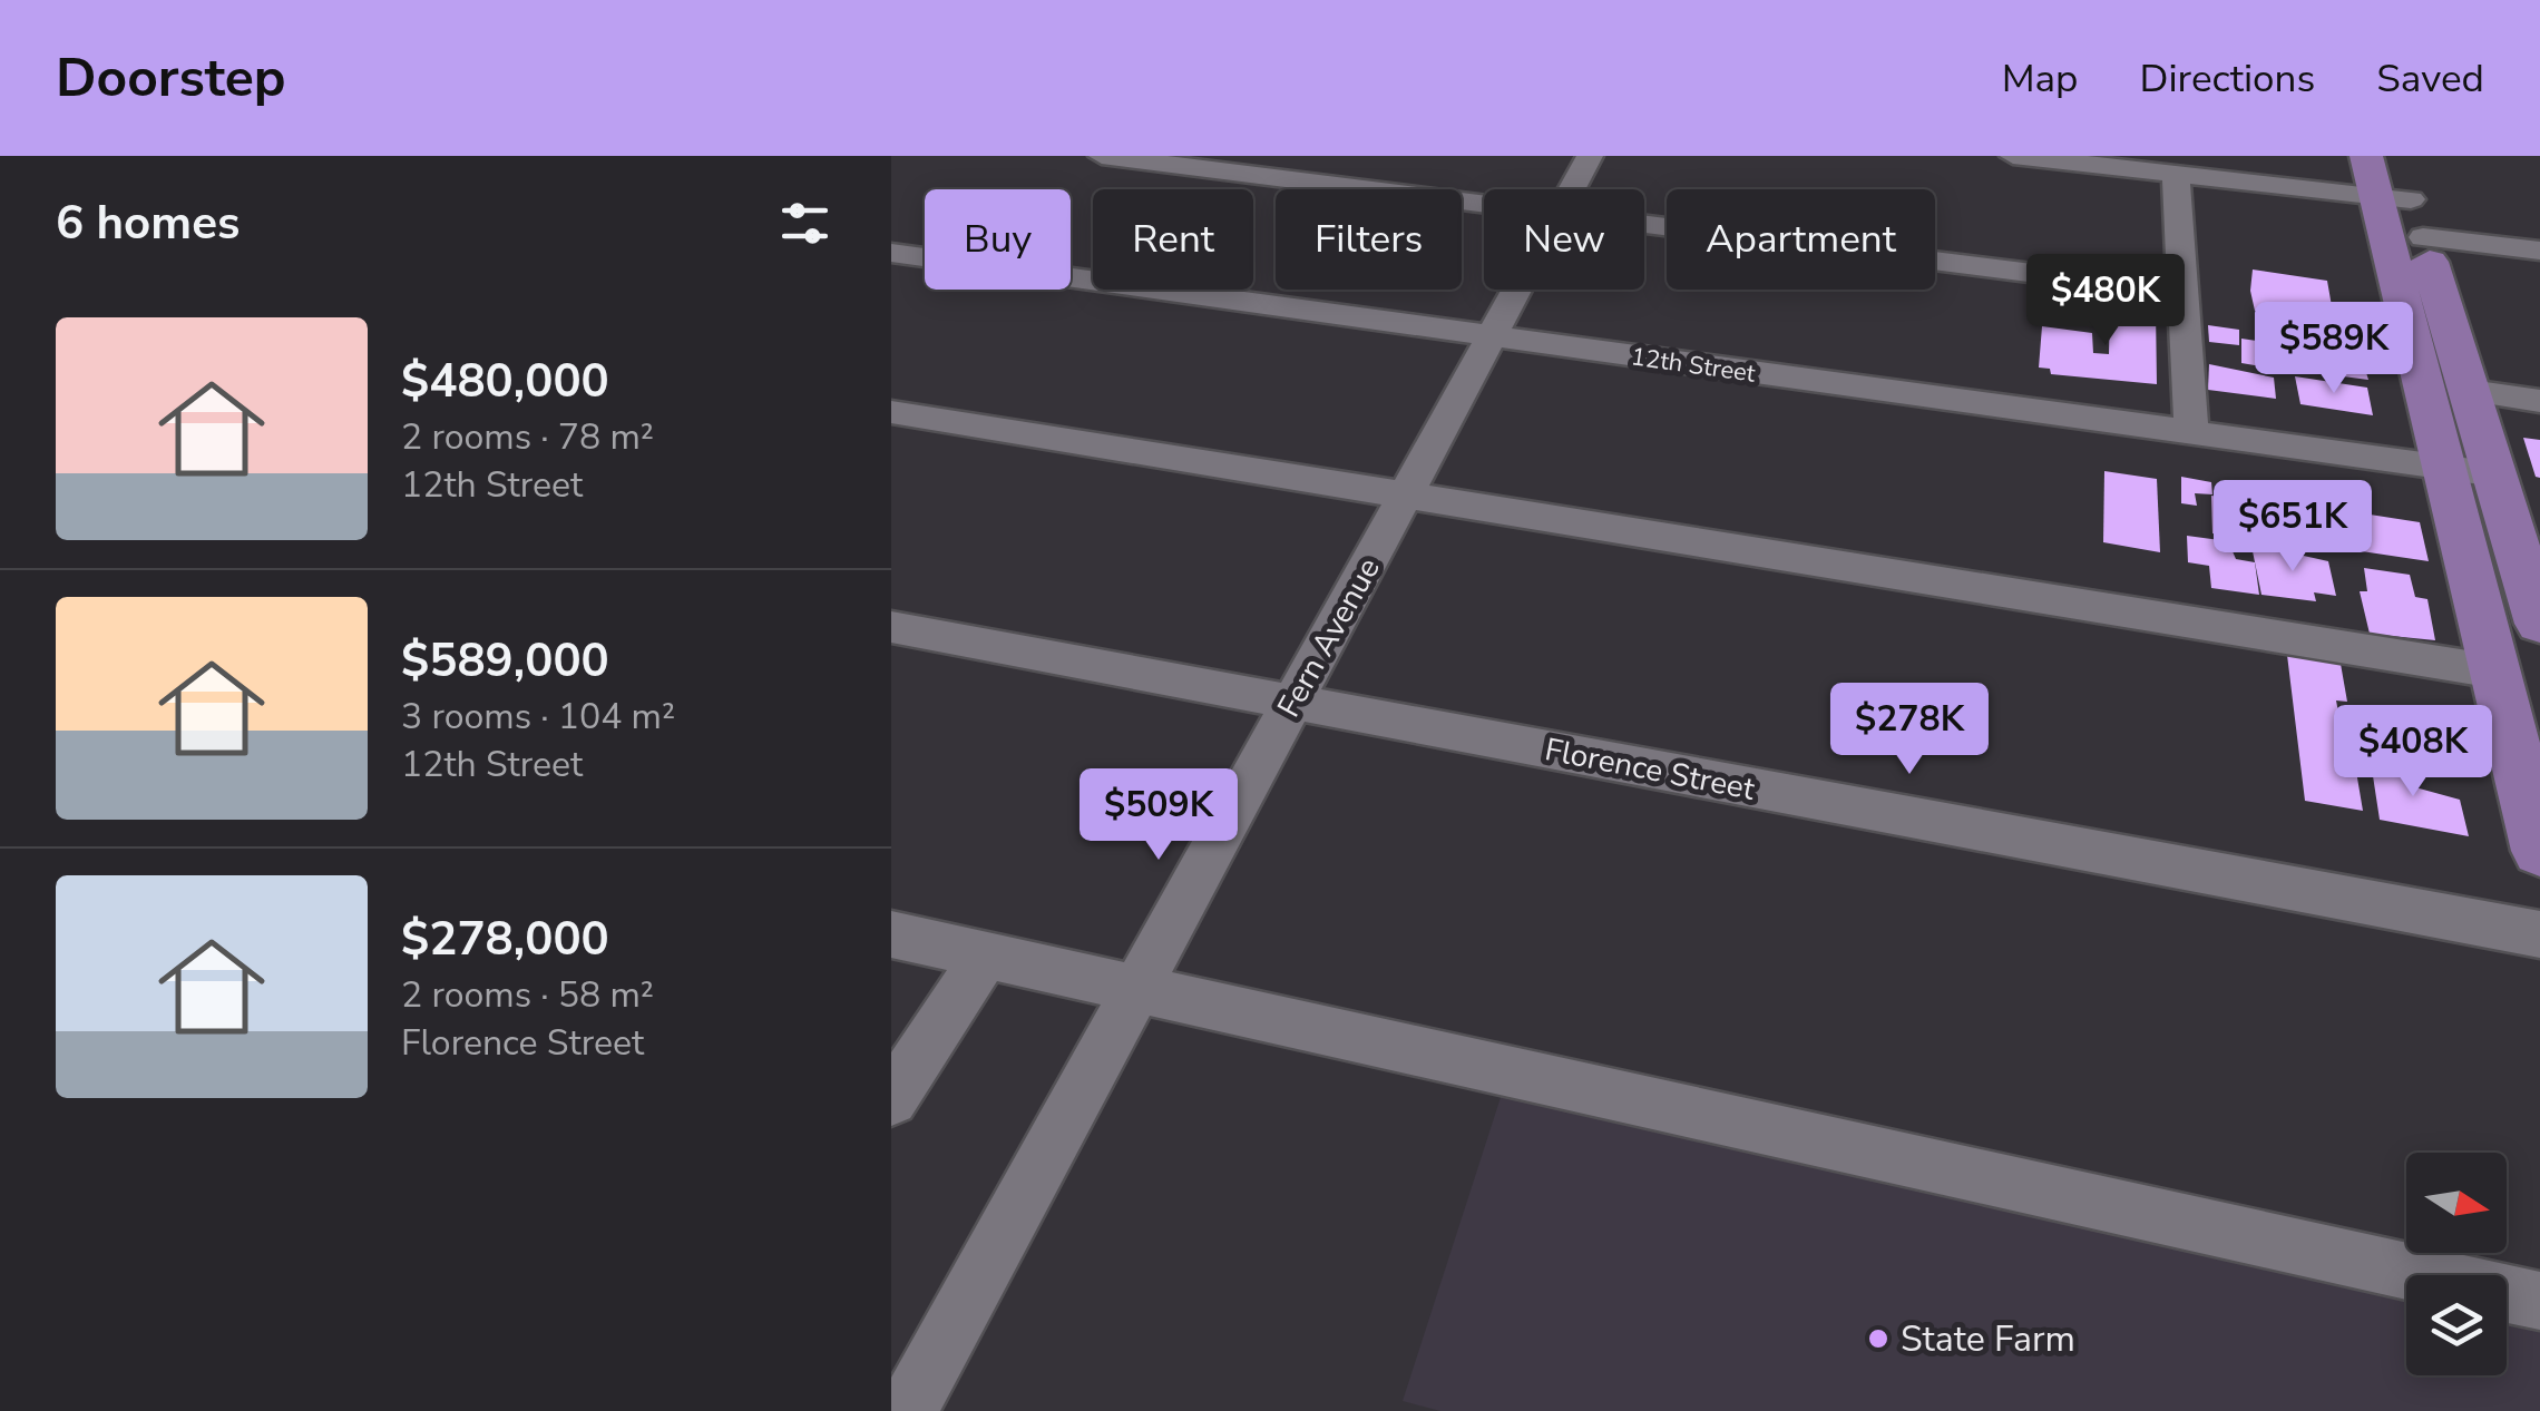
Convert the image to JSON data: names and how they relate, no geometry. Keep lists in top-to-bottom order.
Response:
{
  "streets": {
    "street": ["12th Street", "Fern Avenue", "Florence Street"]
  },
  "crossings": [
    ["12th Street", "Fern Avenue"],
    ["Fern Avenue", "Florence Street"]
  ],
  "places": ["State Farm"],
  "north": "right",
  "page": {
    "header": "Doorstep",
    "nav": ["Map", "Directions", "Saved"],
    "heading": "6 homes",
    "chip": [
      "Buy",
      "Rent",
      "Filters",
      "New",
      "Apartment"
    ],
    "price": [
      "$480K",
      "$589K",
      "$651K",
      "$278K",
      "$408K",
      "$509K"
    ],
    "list": [
      {
        "name": "$480,000",
        "note": "2 rooms · 78 m² · 12th Street"
      },
      {
        "name": "$589,000",
        "note": "3 rooms · 104 m² · 12th Street"
      },
      {
        "name": "$278,000",
        "note": "2 rooms · 58 m² · Florence Street"
      }
    ]
  }
}
